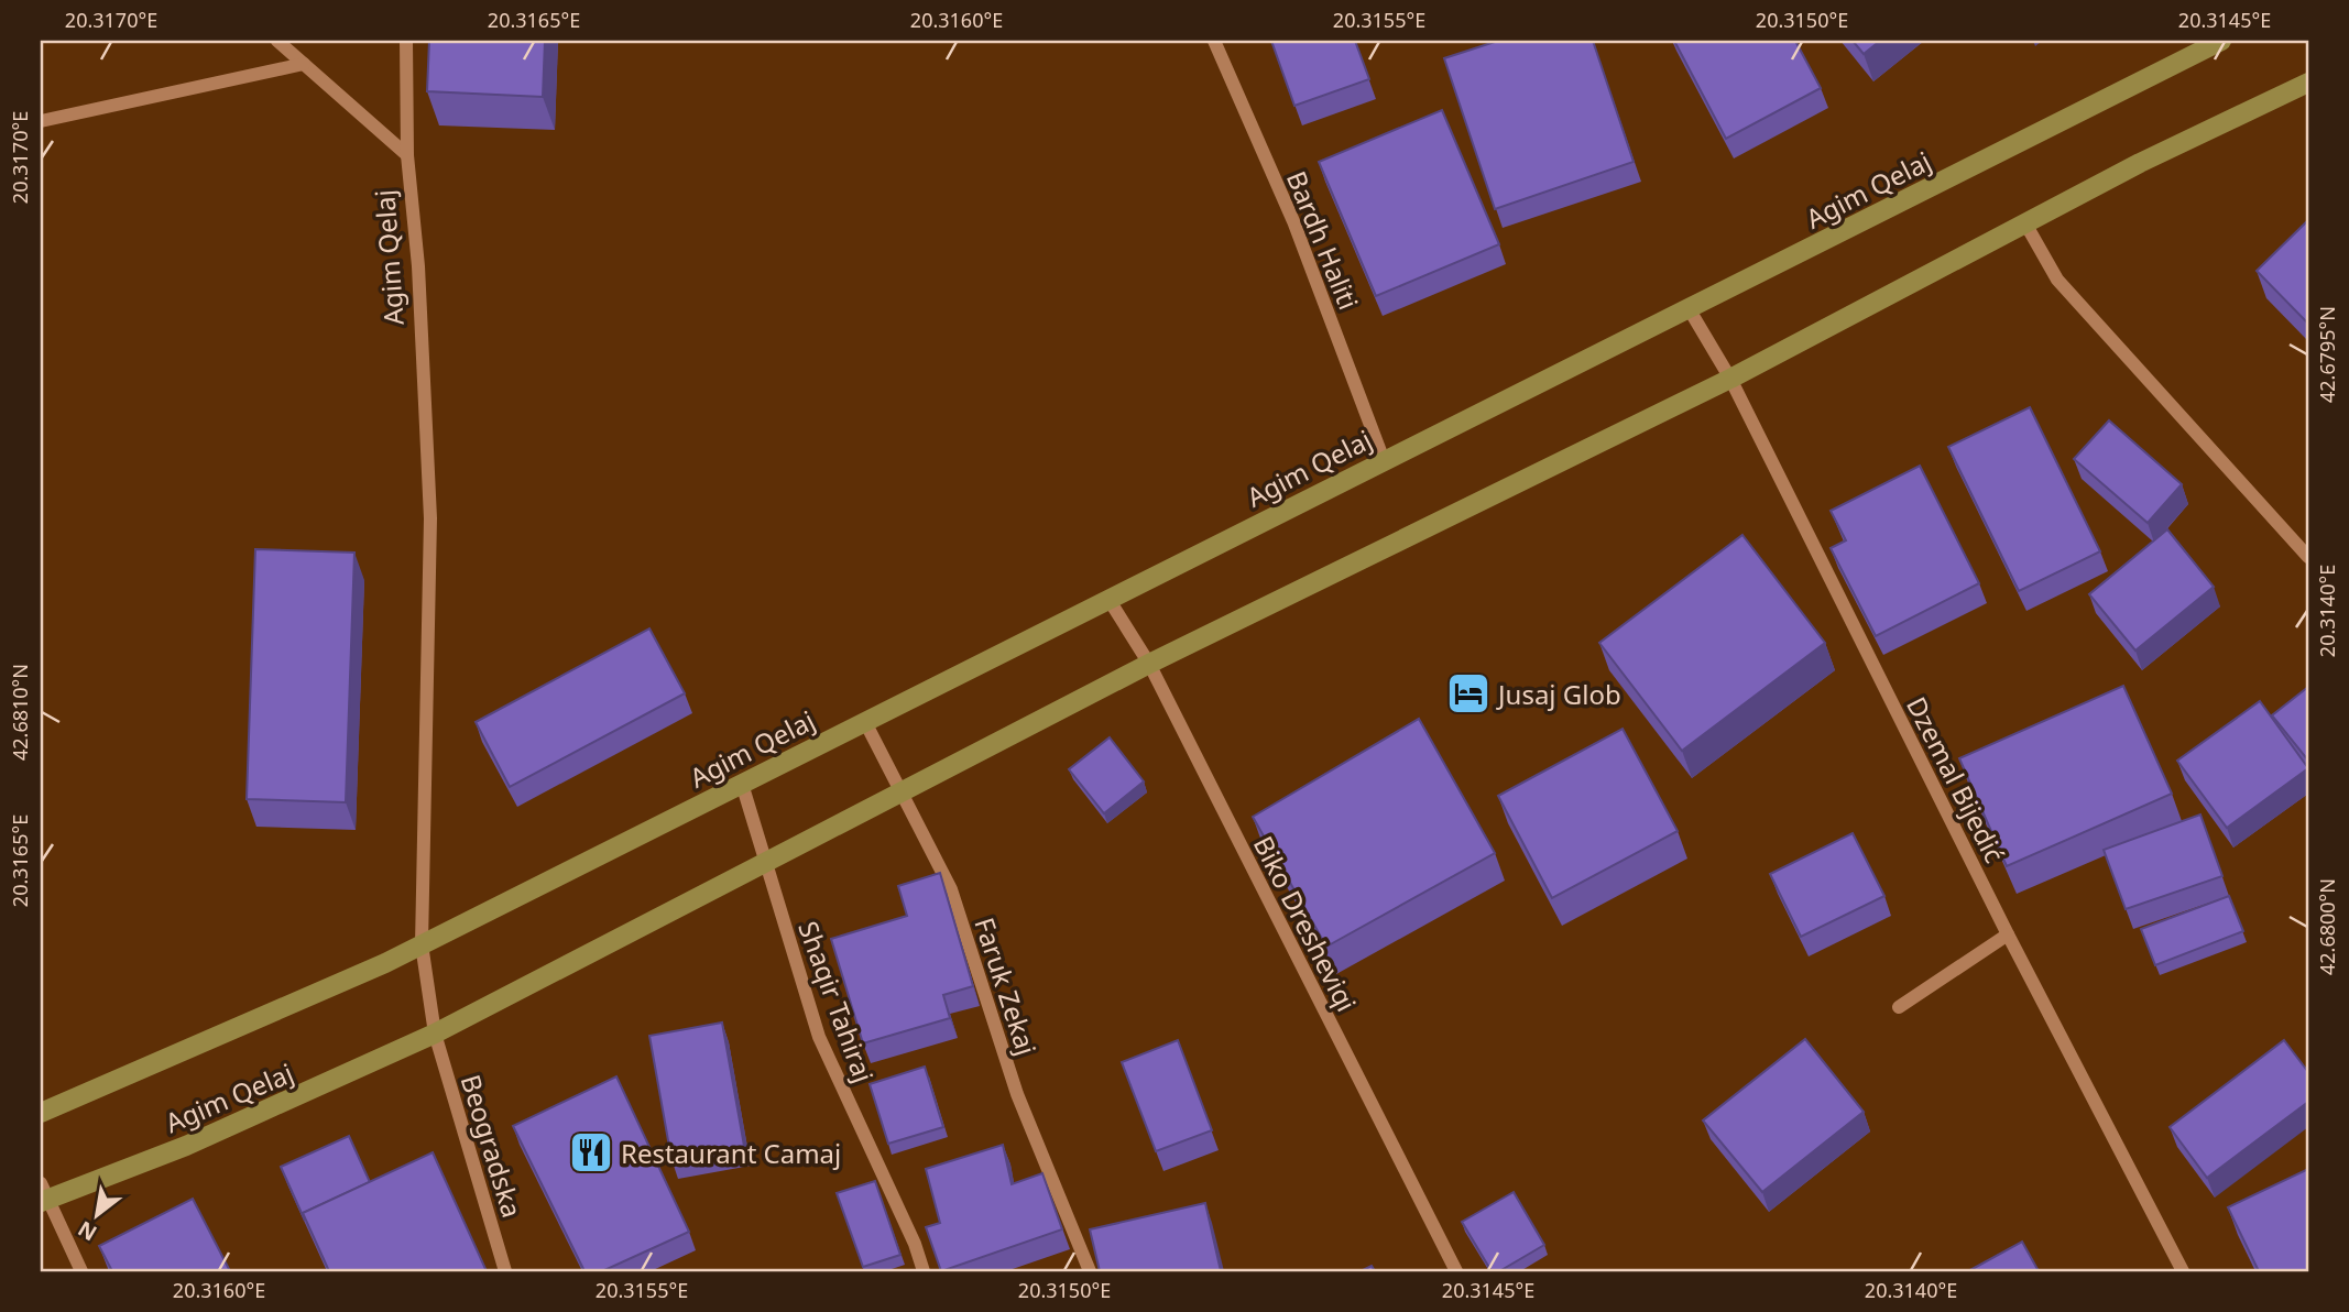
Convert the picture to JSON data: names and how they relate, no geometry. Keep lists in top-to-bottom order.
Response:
{
  "streets": {
    "main road": ["Agim Qelaj"],
    "street": [
      "Bardh Haliti",
      "Dzemal Bijedić",
      "Biko Dresheviqi",
      "Faruk Zekaj",
      "Shaqir Tahiraj",
      "Beogradska"
    ]
  },
  "crossings": [
    ["Agim Qelaj", "Bardh Haliti"],
    ["Agim Qelaj", "Dzemal Bijedić"],
    ["Agim Qelaj", "Biko Dresheviqi"],
    ["Agim Qelaj", "Faruk Zekaj"],
    ["Agim Qelaj", "Shaqir Tahiraj"],
    ["Agim Qelaj", "Beogradska"]
  ],
  "places": {
    "hotel": ["Jusaj Glob"],
    "restaurant": ["Restaurant Camaj"]
  },
  "north": "bottom left",
  "coordinates": [
    "20.3170°E",
    "20.3165°E",
    "20.3160°E",
    "20.3155°E",
    "20.3150°E",
    "20.3145°E",
    "42.6795°N",
    "20.3140°E",
    "42.6810°N",
    "42.6800°N"
  ]
}
